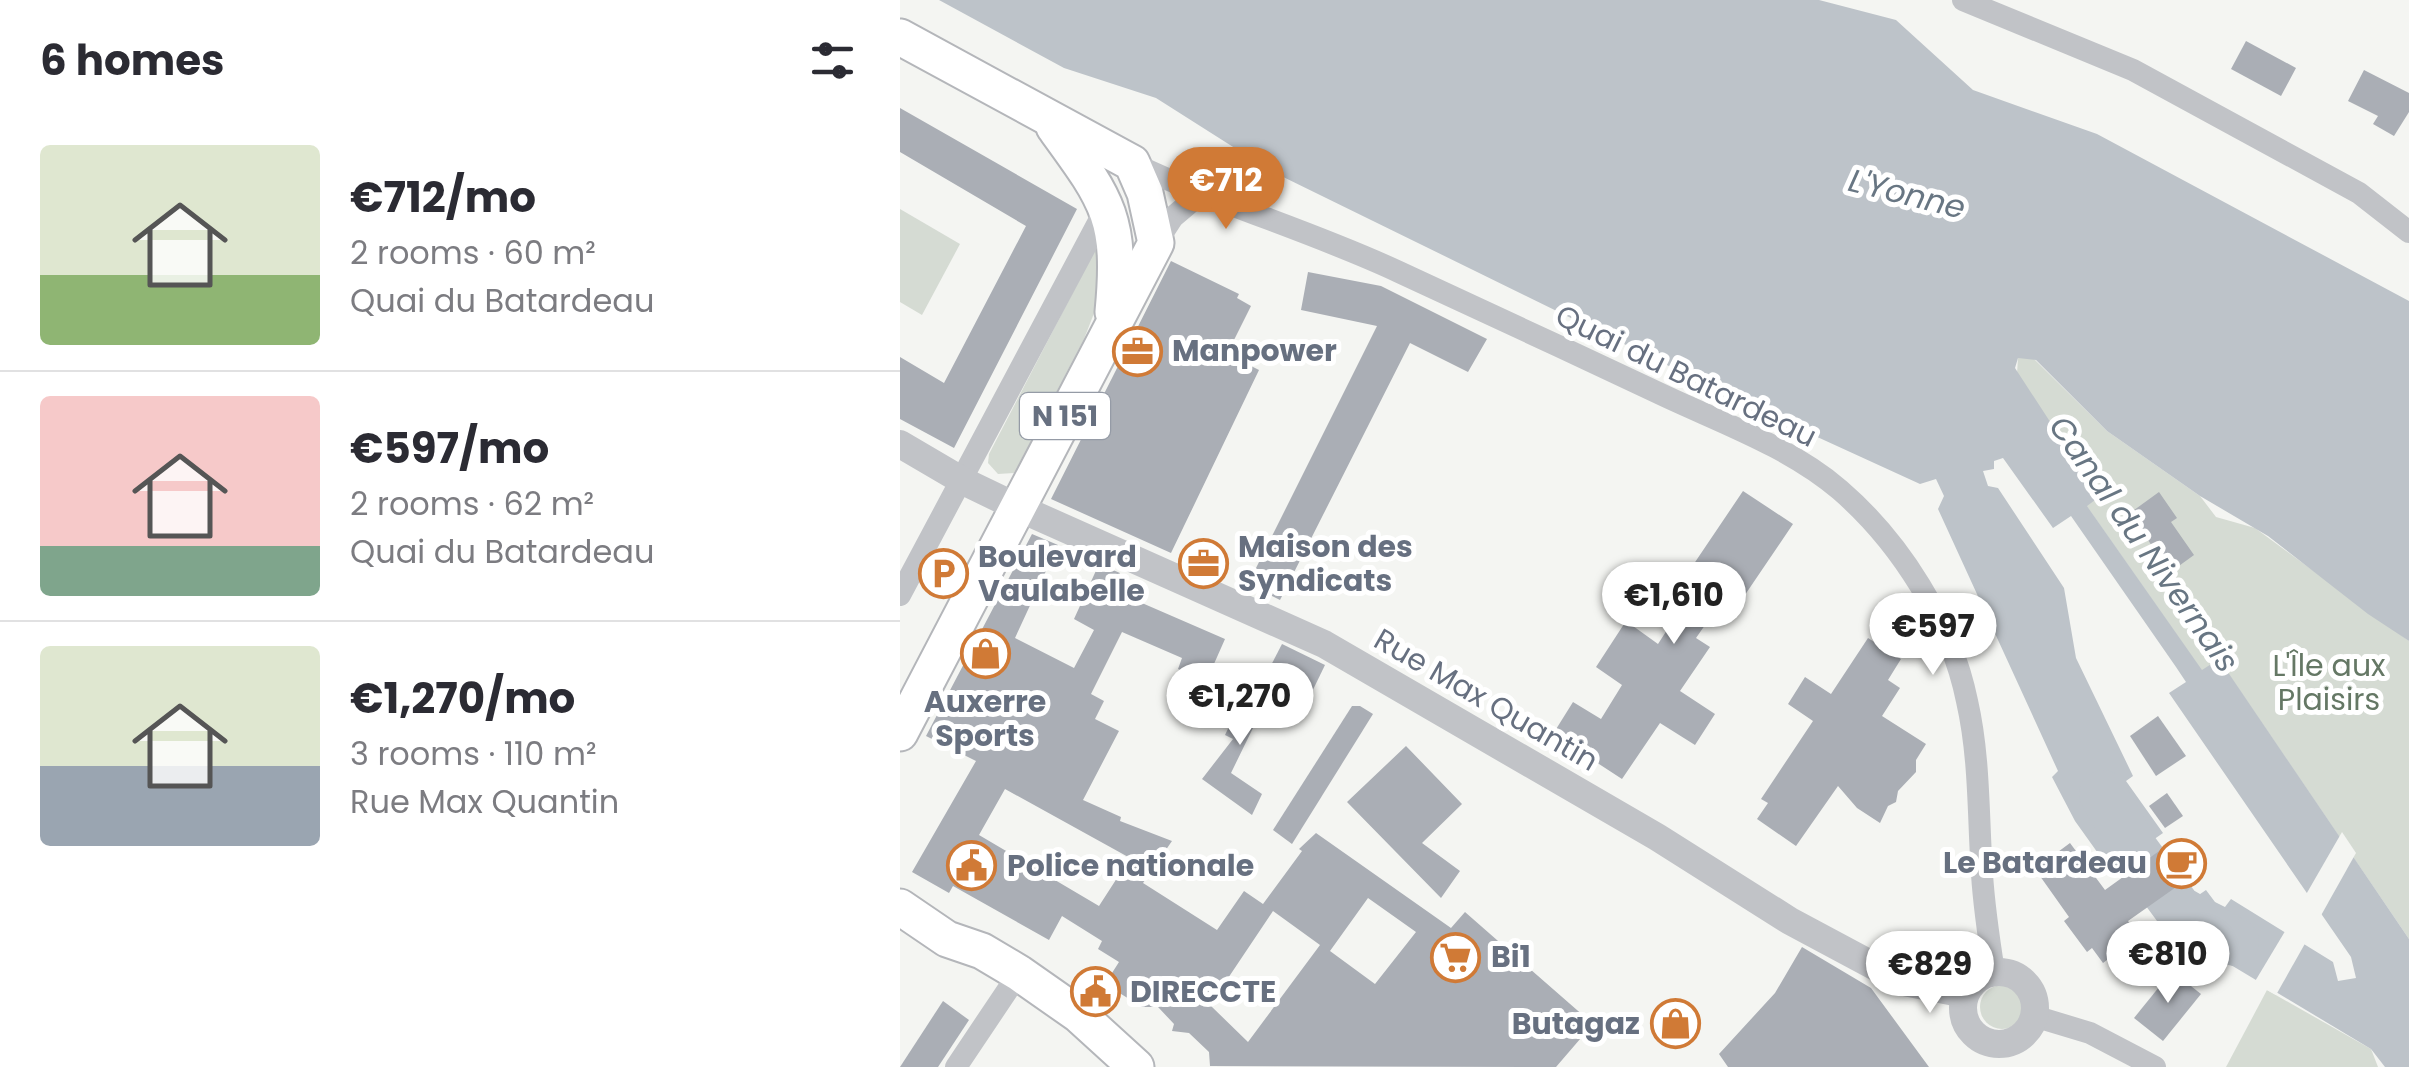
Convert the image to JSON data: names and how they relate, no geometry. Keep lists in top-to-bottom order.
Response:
{
  "streets": {
    "main road": ["N 151"],
    "street": ["Quai du Batardeau", "Rue Max Quantin"]
  },
  "crossings": [
    ["Quai du Batardeau", "N 151"],
    ["Quai du Batardeau", "Rue Max Quantin"],
    ["N 151", "Rue Max Quantin"]
  ],
  "water": ["L'Yonne", "Canal du Nivernais"],
  "parks": ["L'Île aux Plaisirs"],
  "places": {
    "office": ["Manpower", "Maison des Syndicats"],
    "parking": ["Boulevard Vaulabelle"],
    "shop": ["Auxerre Sports", "Butagaz"],
    "cafe": ["Le Batardeau"],
    "public building": ["Police nationale", "DIRECCTE"],
    "supermarket": ["Bi1"]
  },
  "page": {
    "heading": "6 homes",
    "list": [
      {
        "name": "€712/mo",
        "note": "2 rooms · 60 m² · Quai du Batardeau"
      },
      {
        "name": "€597/mo",
        "note": "2 rooms · 62 m² · Quai du Batardeau"
      },
      {
        "name": "€1,270/mo",
        "note": "3 rooms · 110 m² · Rue Max Quantin"
      }
    ],
    "price": [
      "€712",
      "€1,610",
      "€597",
      "€1,270",
      "€810",
      "€829"
    ]
  }
}
